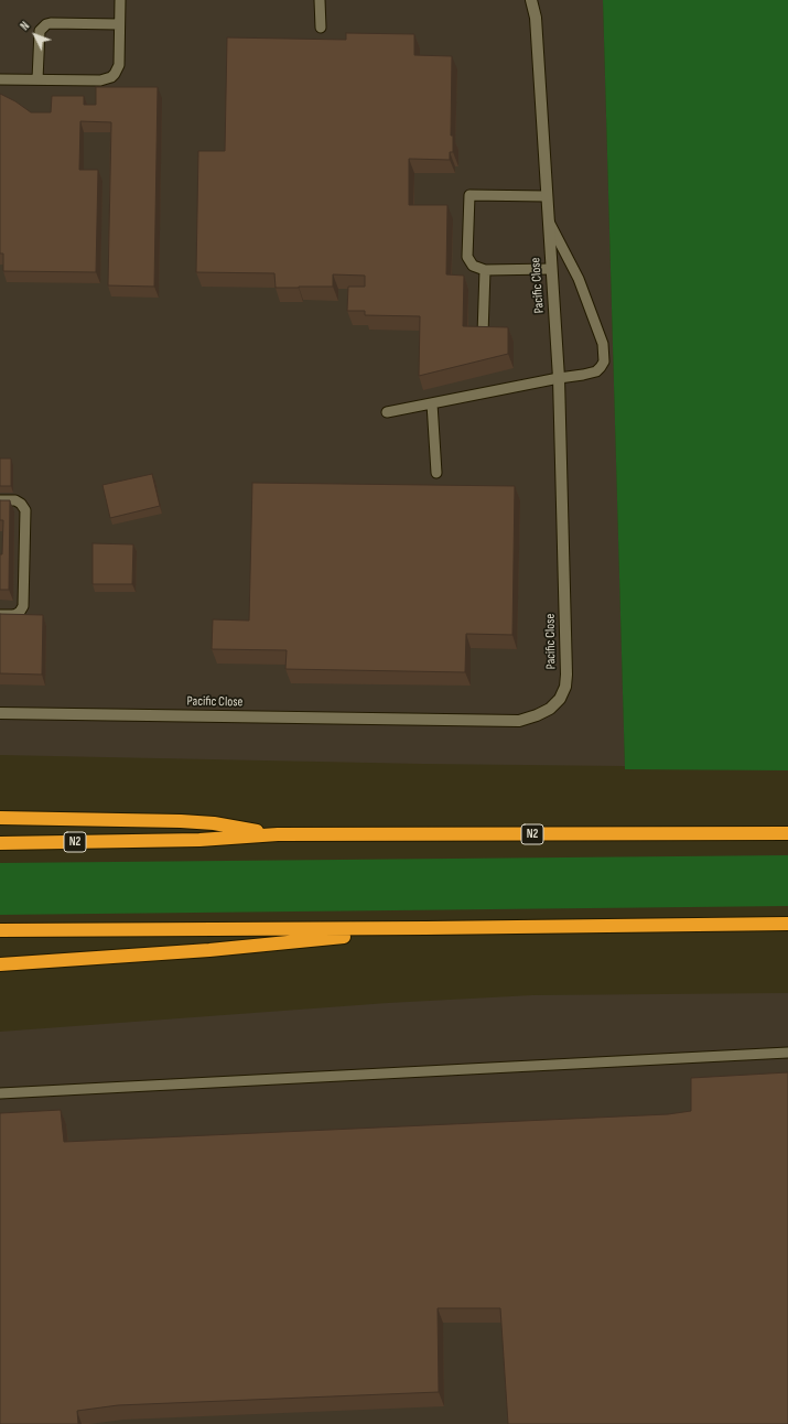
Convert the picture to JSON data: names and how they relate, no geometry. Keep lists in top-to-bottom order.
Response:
{
  "streets": {
    "highway": ["N2"],
    "street": ["Pacific Close"]
  },
  "north": "top left"
}
